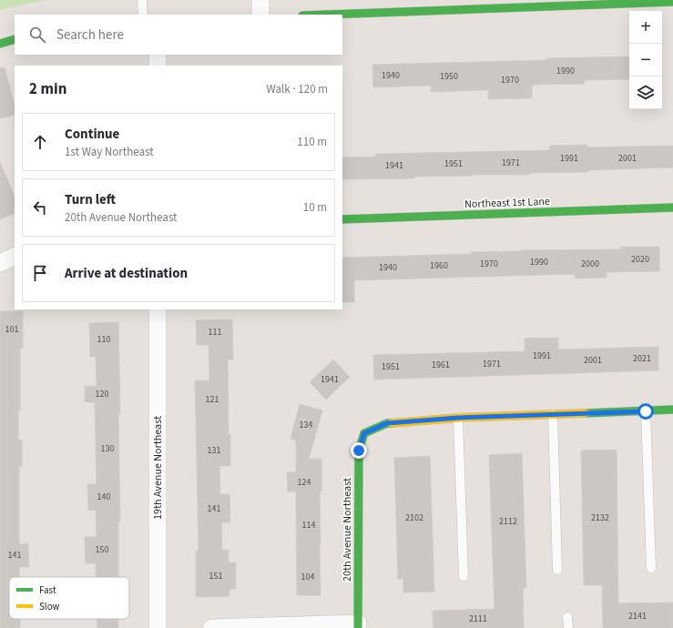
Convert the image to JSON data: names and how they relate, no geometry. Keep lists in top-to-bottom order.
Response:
{
  "streets": {
    "street": ["Northeast 1st Lane", "19th Avenue Northeast", "20th Avenue Northeast"]
  },
  "house_numbers": [
    "1990",
    "1940",
    "1950",
    "1970",
    "1991",
    "2001",
    "1971",
    "1951",
    "1941",
    "2020",
    "1990",
    "1970",
    "2000",
    "1960",
    "1940",
    "101",
    "111",
    "110",
    "1991",
    "2021",
    "2001",
    "1971",
    "1961",
    "1951",
    "1941",
    "120",
    "121",
    "134",
    "130",
    "131",
    "124",
    "140",
    "141",
    "2102",
    "2132",
    "2112",
    "114",
    "150",
    "141",
    "151",
    "104",
    "2141",
    "2111"
  ],
  "legend": ["Fast", "Slow"],
  "page": {
    "map_buttons": ["+", "−"],
    "search": "Search here",
    "heading": ["2 min", "Walk · 120 m"],
    "list": [
      ["Continue", "1st Way Northeast", "110 m"],
      ["Turn left", "20th Avenue Northeast", "10 m"],
      "Arrive at destination"
    ]
  }
}
